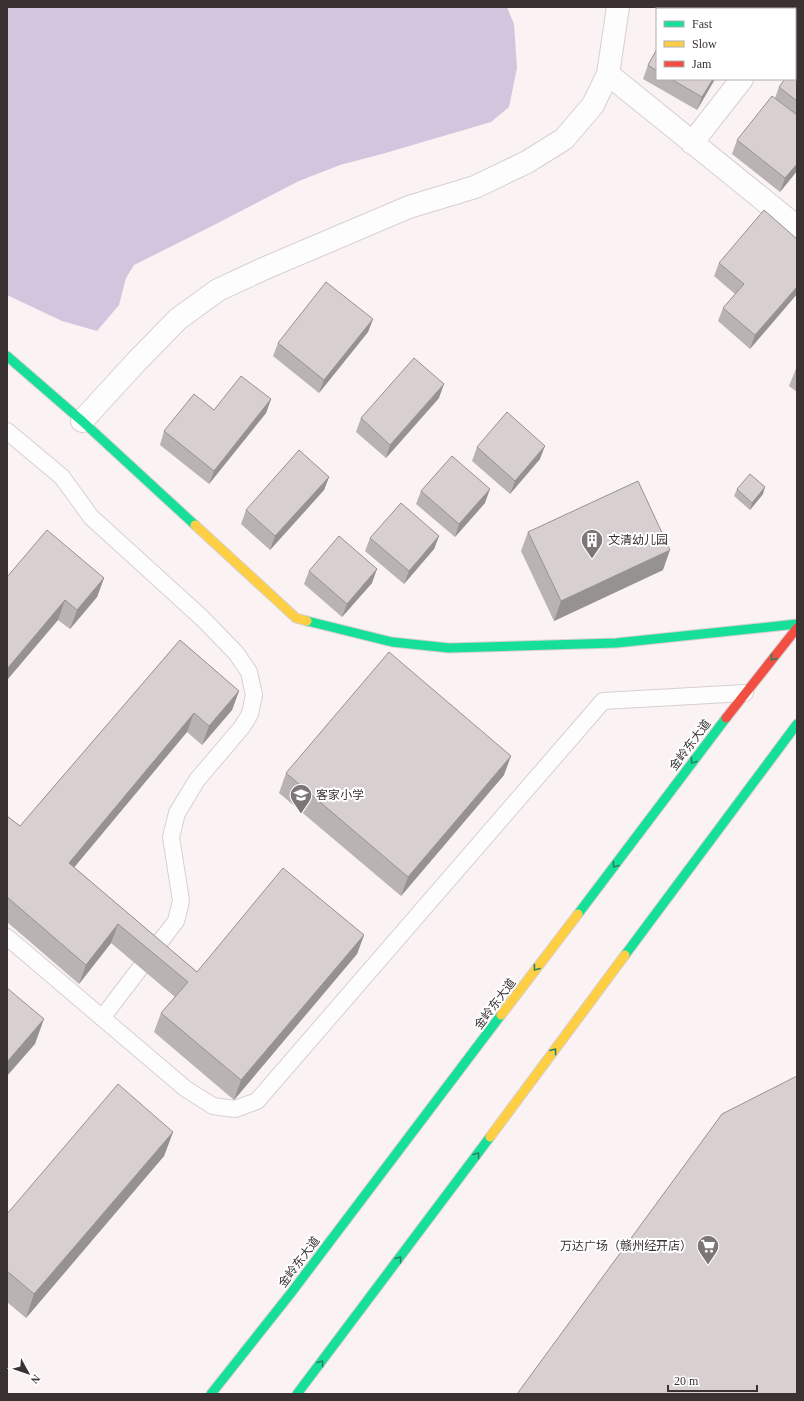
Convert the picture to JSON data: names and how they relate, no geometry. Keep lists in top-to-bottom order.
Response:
{
  "streets": {
    "main road": ["金岭东大道"]
  },
  "places": {
    "building": ["文清幼儿园"],
    "school or university": ["客家小学"],
    "supermarket": ["万达广场（赣州经开店）"]
  },
  "legend": ["Fast", "Slow", "Jam"],
  "scale_bar": "20 m",
  "north": "bottom right"
}
